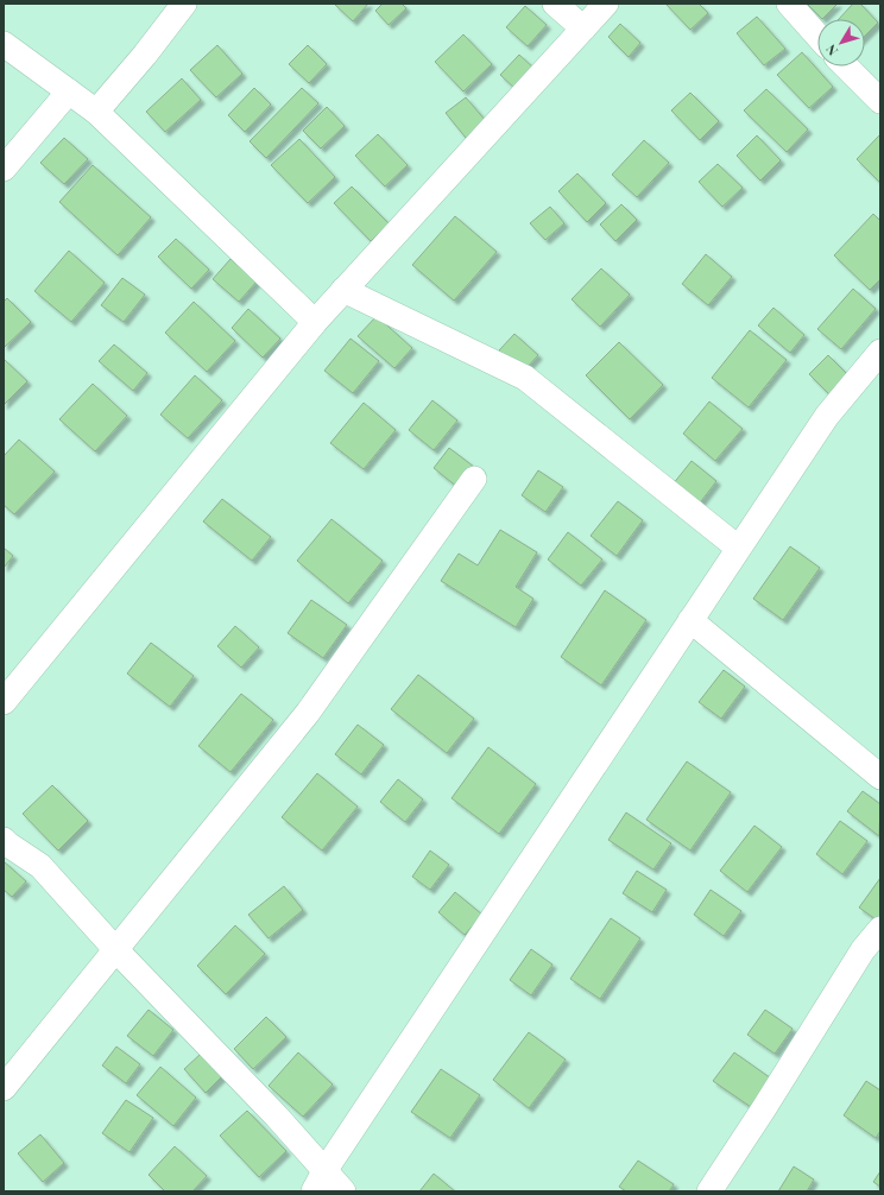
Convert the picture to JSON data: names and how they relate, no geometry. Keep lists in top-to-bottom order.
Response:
{
  "north": "bottom left"
}
